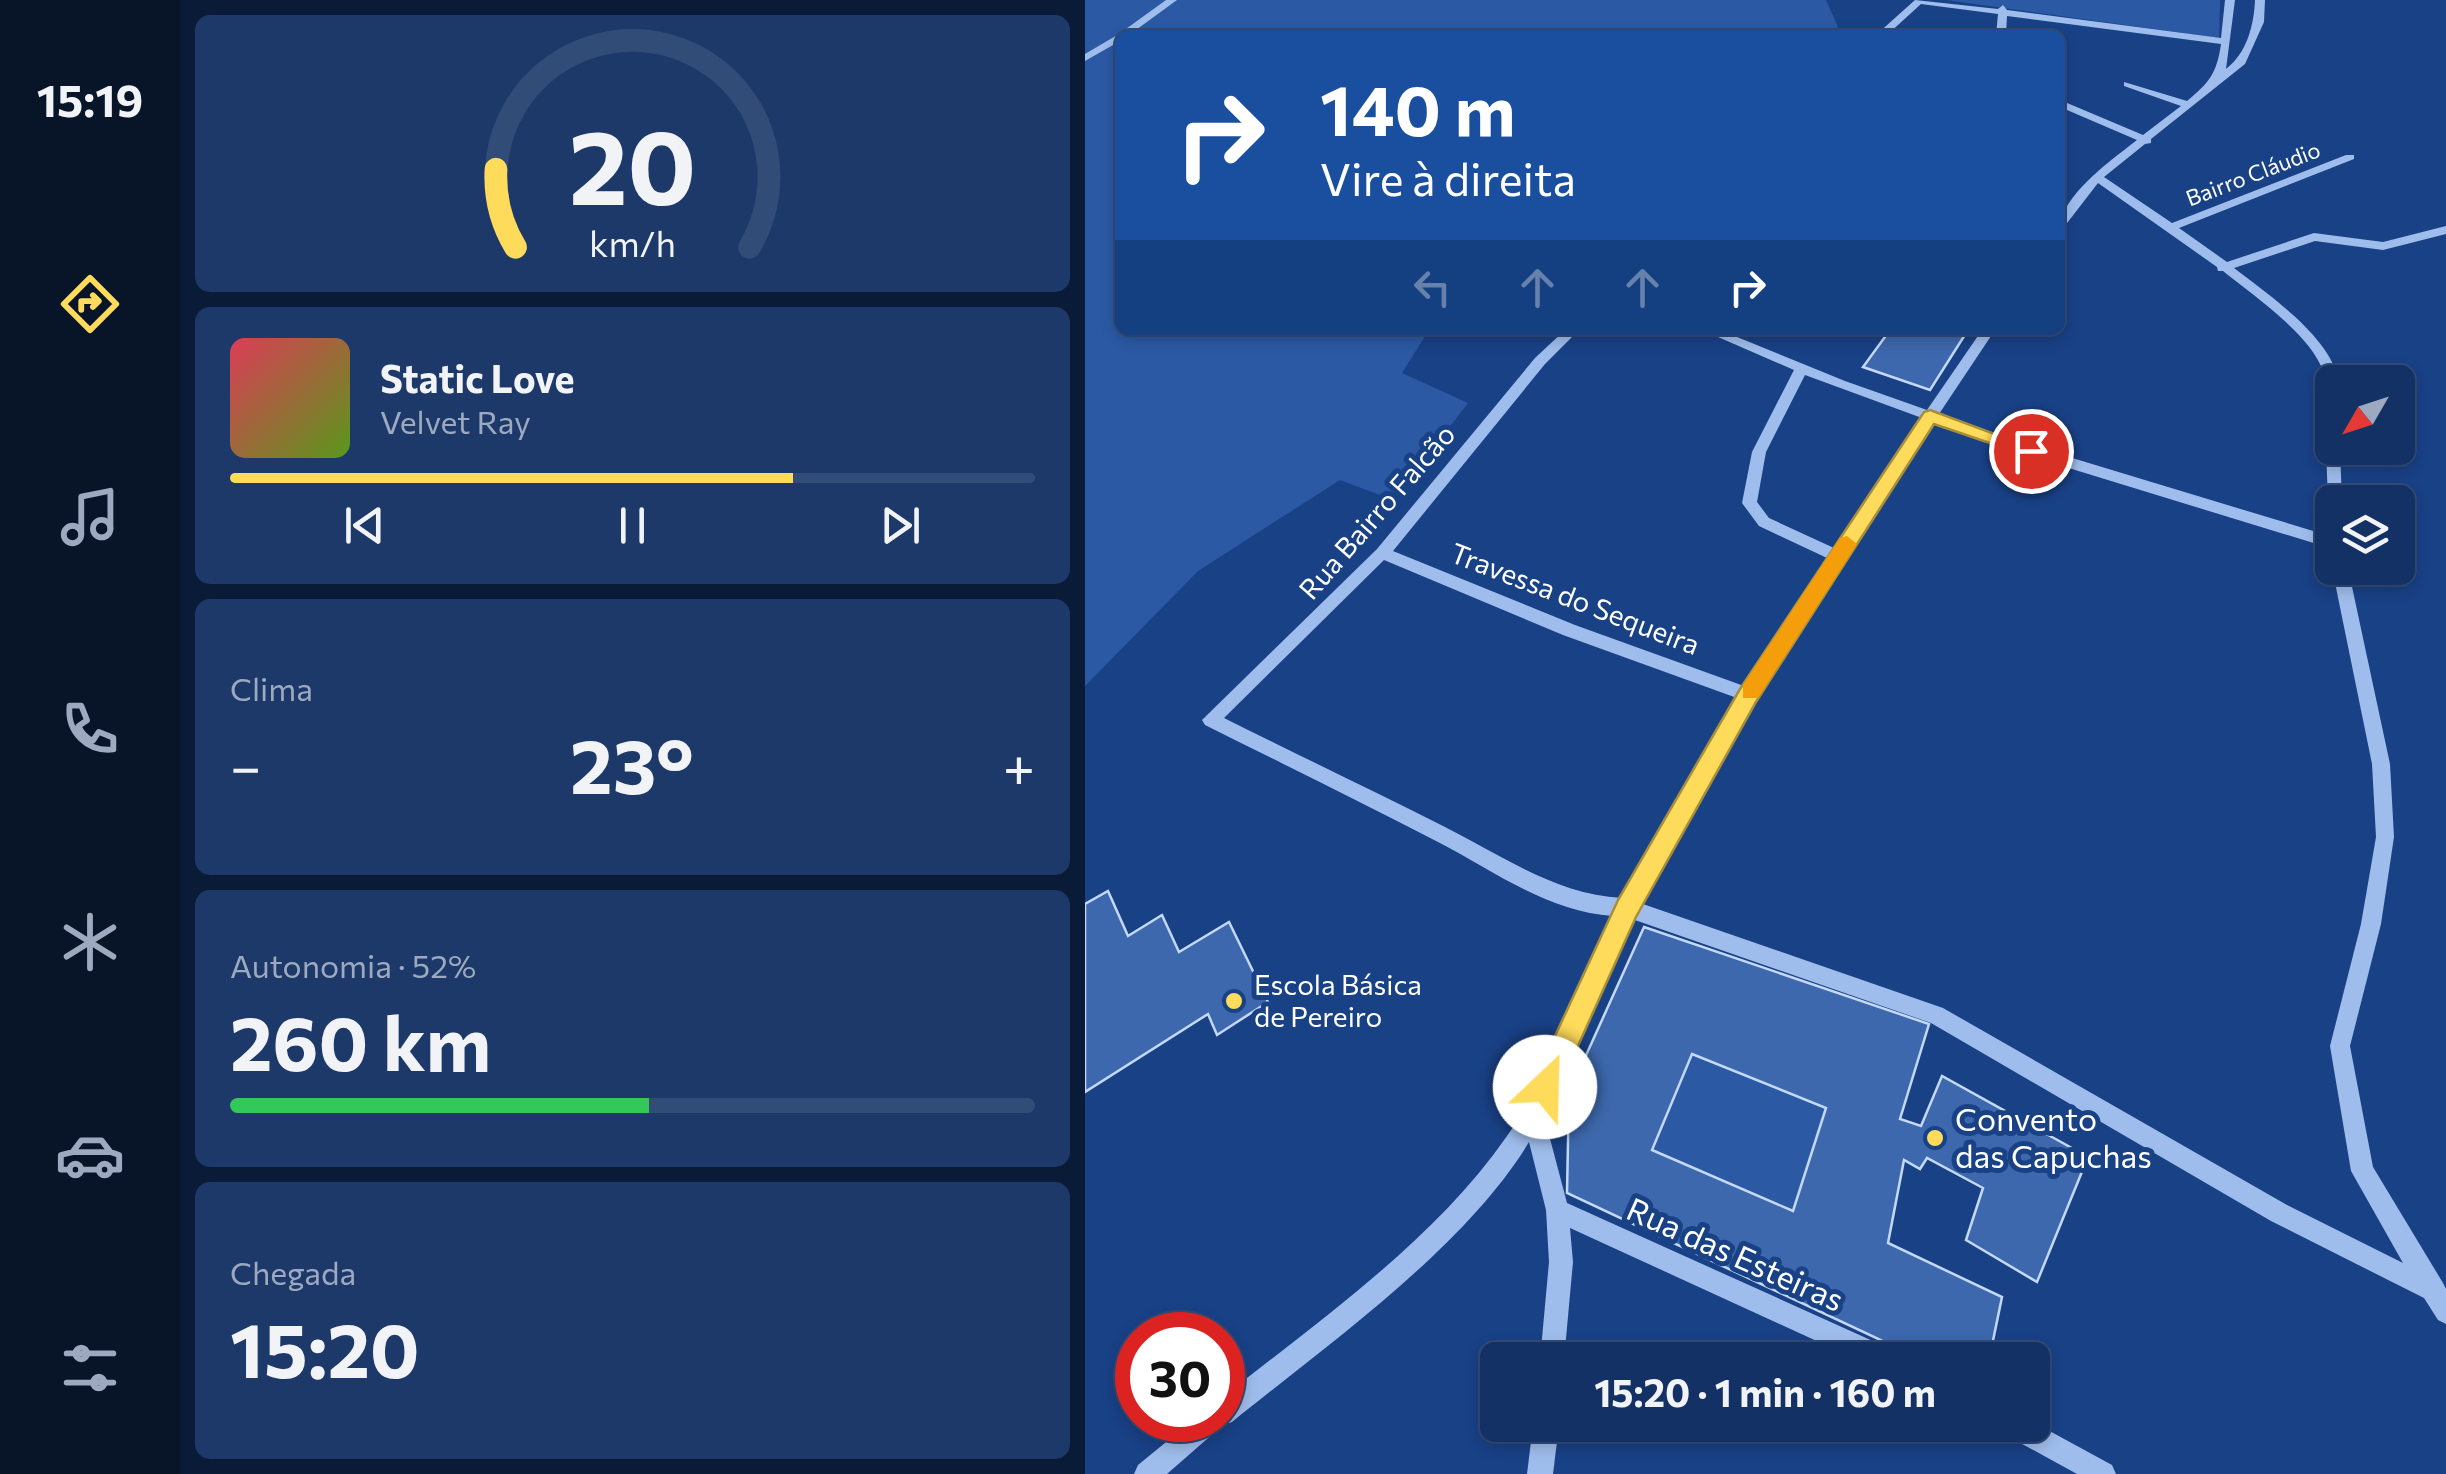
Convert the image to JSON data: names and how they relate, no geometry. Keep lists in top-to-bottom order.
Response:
{
  "streets": {
    "street": [
      "Bairro Cláudio",
      "Rua Bairro Falcão",
      "Travessa do Sequeira",
      "Rua das Esteiras"
    ]
  },
  "crossings": [
    ["Rua Bairro Falcão", "Travessa do Sequeira"]
  ],
  "places": ["Escola Básica de Pereiro", "Convento das Capuchas"],
  "north": "bottom left",
  "page": {
    "tabs": "15:19",
    "turn": ["140 m", "Vire à direita"],
    "song": ["Static Love", "Velvet Ray"],
    "tile": [
      "Clima",
      ["Autonomia · 52%", "260 km"],
      ["Chegada", "15:20"]
    ],
    "heat": ["−", "23°", "+"],
    "limit": "30",
    "trip": "15:20 · 1 min · 160 m",
    "gauge": ["20", "km/h"]
  }
}
